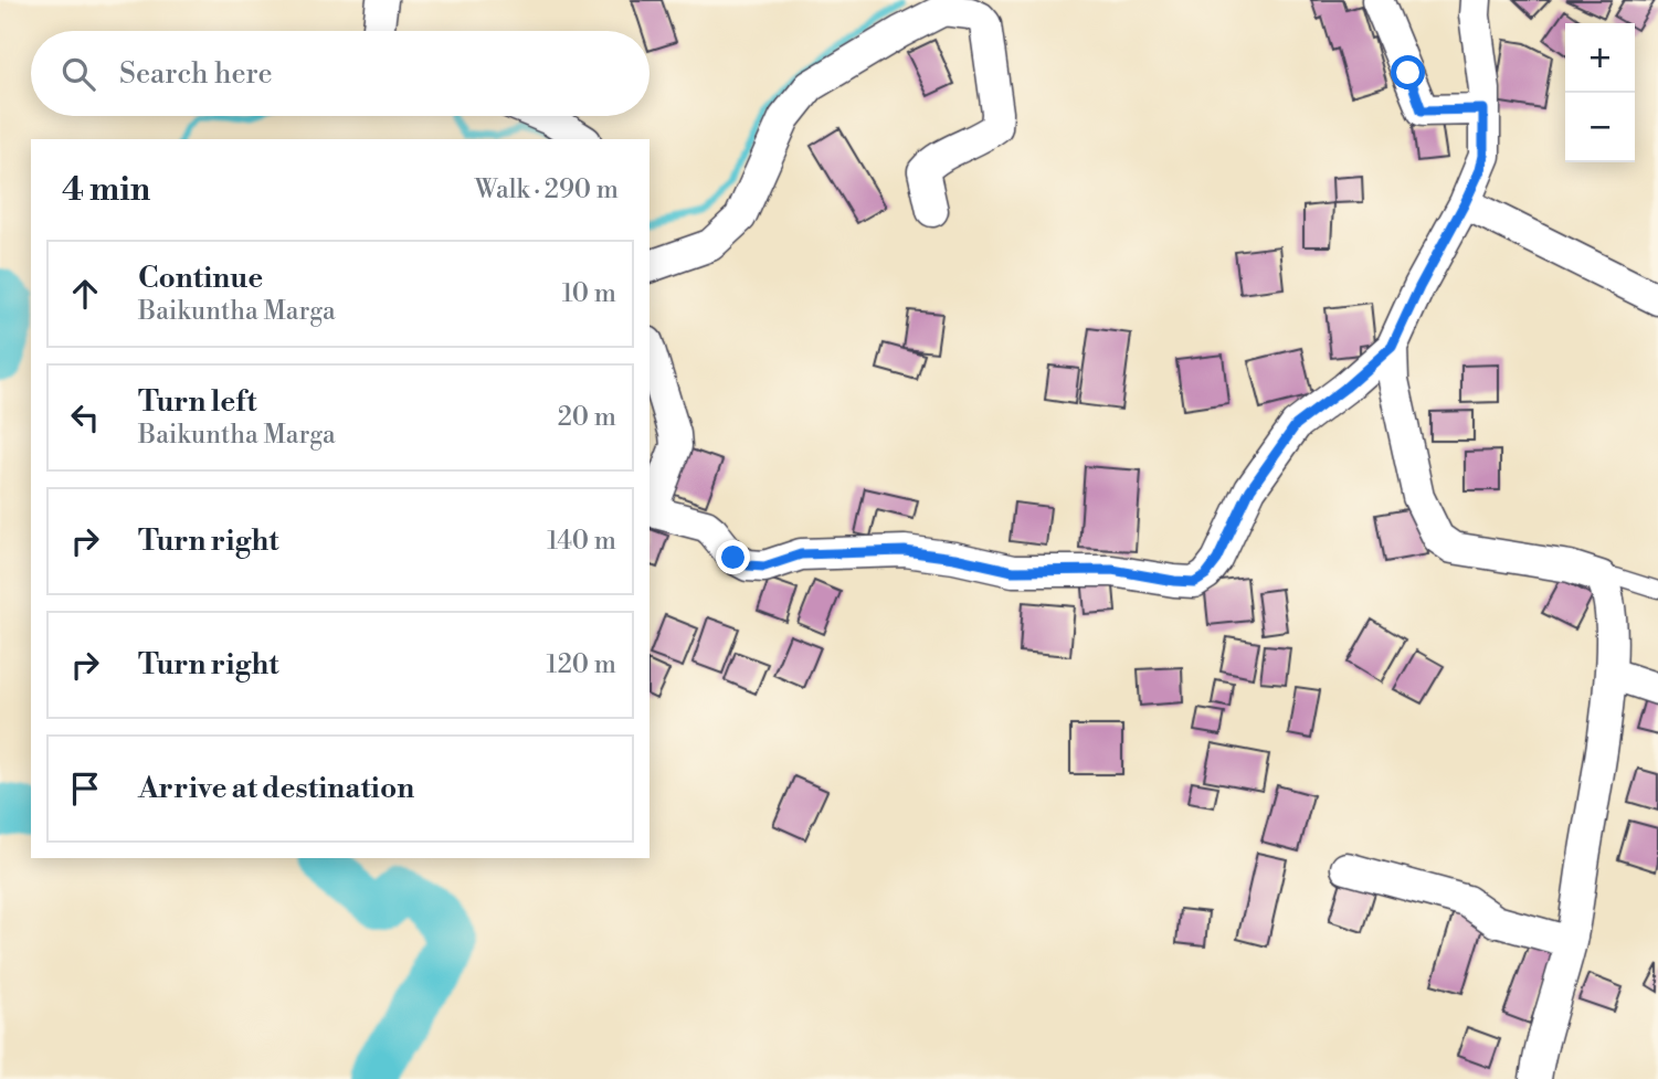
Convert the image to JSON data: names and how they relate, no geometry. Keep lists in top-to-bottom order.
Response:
{
  "page": {
    "map_buttons": ["+", "−"],
    "search": "Search here",
    "heading": ["4 min", "Walk · 290 m"],
    "list": [
      ["Continue", "Baikuntha Marga", "10 m"],
      ["Turn left", "Baikuntha Marga", "20 m"],
      ["Turn right", "140 m"],
      ["Turn right", "120 m"],
      "Arrive at destination"
    ]
  }
}
